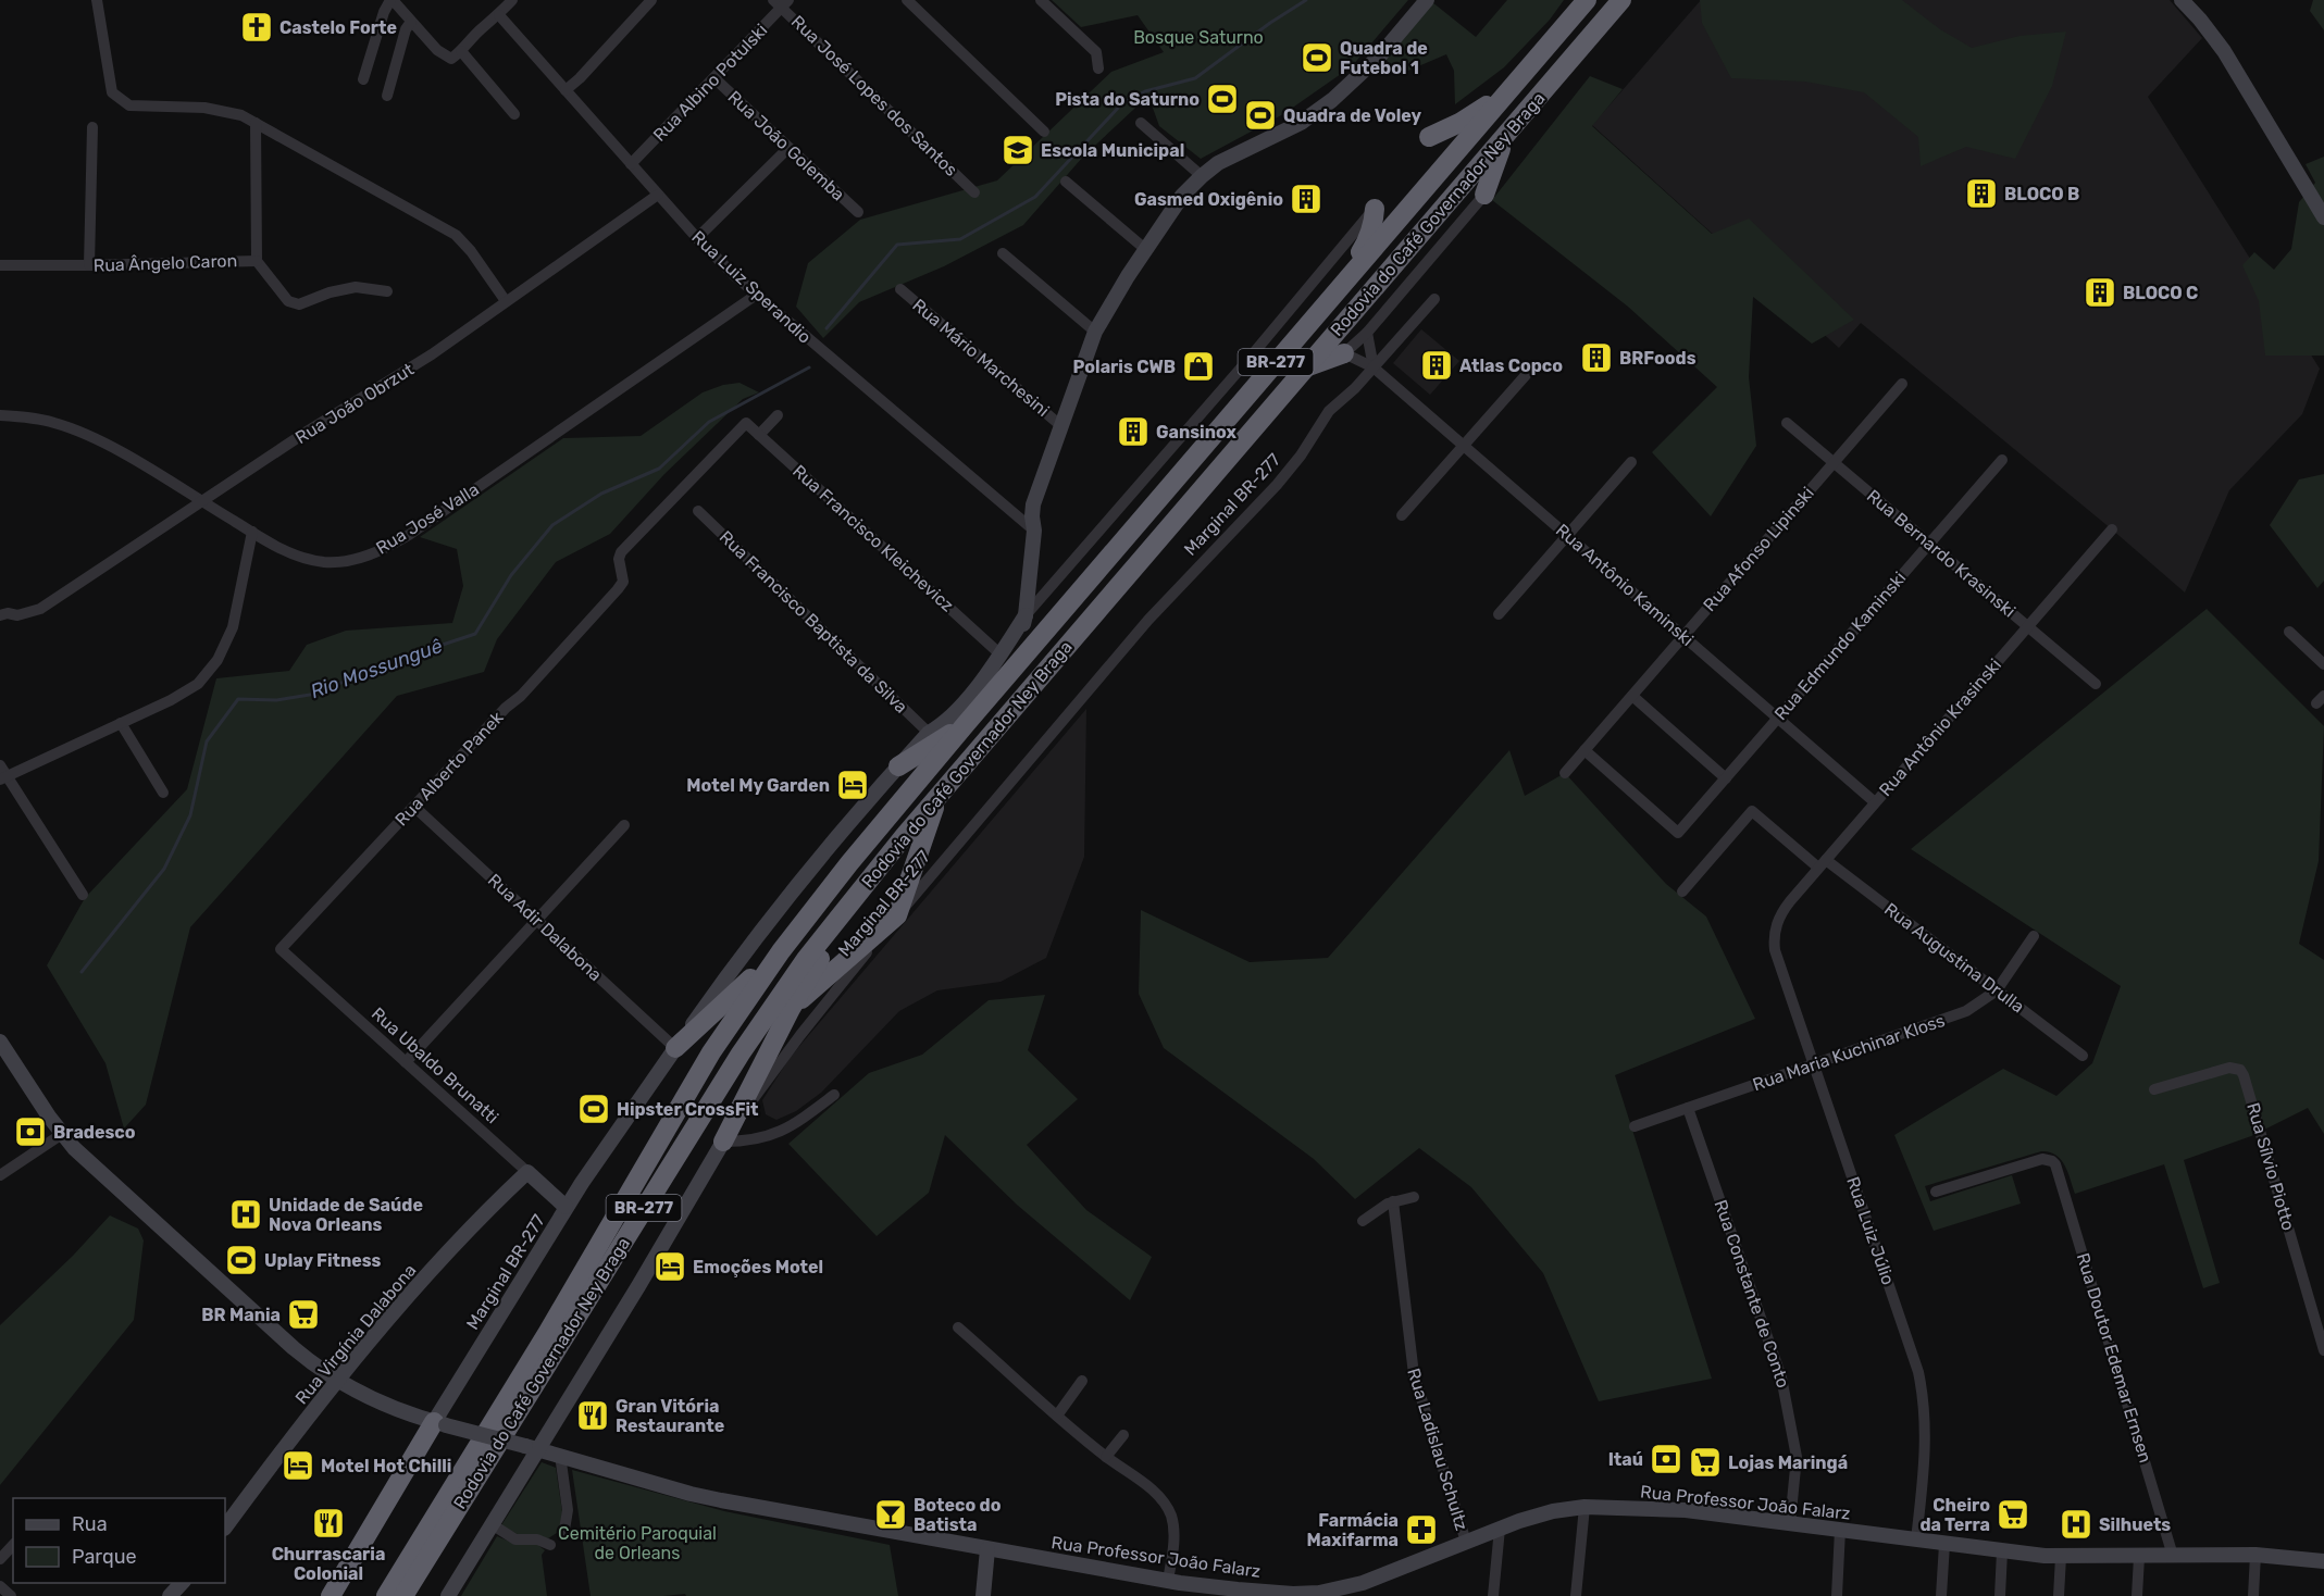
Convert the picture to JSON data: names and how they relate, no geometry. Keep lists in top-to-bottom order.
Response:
{
  "streets": {
    "highway": ["Rodovia do Café Governador Ney Braga", "BR-277"],
    "main road": [
      "Marginal BR-277",
      "Rua Ubaldo Brunatti",
      "Rua Virgínia Dalabona",
      "Rua Professor João Falarz"
    ],
    "street": [
      "Rua Albino Potulski",
      "Rua José Lopes dos Santos",
      "Rua João Golemba",
      "Rua Ângelo Caron",
      "Rua Luiz Sperandio",
      "Rua Mário Marchesini",
      "Rua João Obrzut",
      "Rua José Valla",
      "Rua Francisco Kleichevicz",
      "Rua Afonso Lipinski",
      "Rua Bernardo Krasinski",
      "Rua Antônio Kaminski",
      "Rua Francisco Baptista da Silva",
      "Rua Edmundo Kaminski",
      "Rua Antônio Krasinski",
      "Rua Alberto Panek",
      "Rua Adir Dalabona",
      "Rua Augustina Drulla",
      "Rua Maria Kuchinar Kloss",
      "Rua Sílvio Piotto",
      "Rua Luiz Júlio",
      "Rua Constante de Conto",
      "Rua Doutor Edemar Ernsen",
      "Rua Ladislau Schultz"
    ]
  },
  "crossings": [
    ["Rua Albino Potulski", "Rua José Lopes dos Santos"],
    ["Rua Albino Potulski", "Rua João Golemba"],
    ["Rua Albino Potulski", "Rua Luiz Sperandio"],
    ["Rua Luiz Sperandio", "Rua João Obrzut"],
    ["Rua Luiz Sperandio", "Rua José Valla"],
    ["Rua João Obrzut", "Rua José Valla"],
    ["Marginal BR-277", "Rua Francisco Kleichevicz"],
    ["Marginal BR-277", "Rua Antônio Kaminski"],
    ["Marginal BR-277", "Rua Francisco Baptista da Silva"],
    ["Marginal BR-277", "Rua Adir Dalabona"],
    ["Marginal BR-277", "Rua Ubaldo Brunatti"],
    ["Marginal BR-277", "Rua Professor João Falarz"],
    ["Rua Francisco Kleichevicz", "Rua Alberto Panek"],
    ["Rua Afonso Lipinski", "Rua Bernardo Krasinski"],
    ["Rua Afonso Lipinski", "Rua Antônio Kaminski"],
    ["Rua Afonso Lipinski", "Rua Edmundo Kaminski"],
    ["Rua Bernardo Krasinski", "Rua Edmundo Kaminski"],
    ["Rua Bernardo Krasinski", "Rua Antônio Krasinski"],
    ["Rua Antônio Kaminski", "Rua Edmundo Kaminski"],
    ["Rua Antônio Kaminski", "Rua Antônio Krasinski"],
    ["Rua Antônio Krasinski", "Rua Augustina Drulla"],
    ["Rua Antônio Krasinski", "Rua Luiz Júlio"],
    ["Rua Alberto Panek", "Rua Adir Dalabona"],
    ["Rua Alberto Panek", "Rua Ubaldo Brunatti"],
    ["Rua Augustina Drulla", "Rua Maria Kuchinar Kloss"],
    ["Rua Maria Kuchinar Kloss", "Rua Luiz Júlio"],
    ["Rua Maria Kuchinar Kloss", "Rua Constante de Conto"],
    ["Rua Ubaldo Brunatti", "Rua Virgínia Dalabona"],
    ["Rua Luiz Júlio", "Rua Professor João Falarz"],
    ["Rua Constante de Conto", "Rua Professor João Falarz"],
    ["Rua Virgínia Dalabona", "Rua Professor João Falarz"],
    ["Rua Doutor Edemar Ernsen", "Rua Professor João Falarz"],
    ["Rua Ladislau Schultz", "Rua Professor João Falarz"]
  ],
  "water": ["Rio Mossunguê"],
  "parks": ["Bosque Saturno", "Cemitério Paroquial de Orleans"],
  "places": {
    "church": ["Castelo Forte"],
    "sports": [
      "Quadra de Futebol 1",
      "Pista do Saturno",
      "Quadra de Voley",
      "Hipster CrossFit",
      "Uplay Fitness"
    ],
    "school or university": ["Escola Municipal"],
    "building": [
      "BLOCO B",
      "Gasmed Oxigênio",
      "BLOCO C",
      "BRFoods",
      "Atlas Copco",
      "Gansinox"
    ],
    "shop": ["Polaris CWB"],
    "hotel": ["Motel My Garden", "Emoções Motel", "Motel Hot Chilli"],
    "bank": ["Bradesco", "Itaú"],
    "hospital": ["Unidade de Saúde Nova Orleans", "Silhuets"],
    "supermarket": ["BR Mania", "Lojas Maringá", "Cheiro da Terra"],
    "restaurant": ["Gran Vitória Restaurante", "Churrascaria Colonial"],
    "bar": ["Boteco do Batista"],
    "pharmacy": ["Farmácia Maxifarma"]
  },
  "legend": ["Rua", "Parque"]
}
